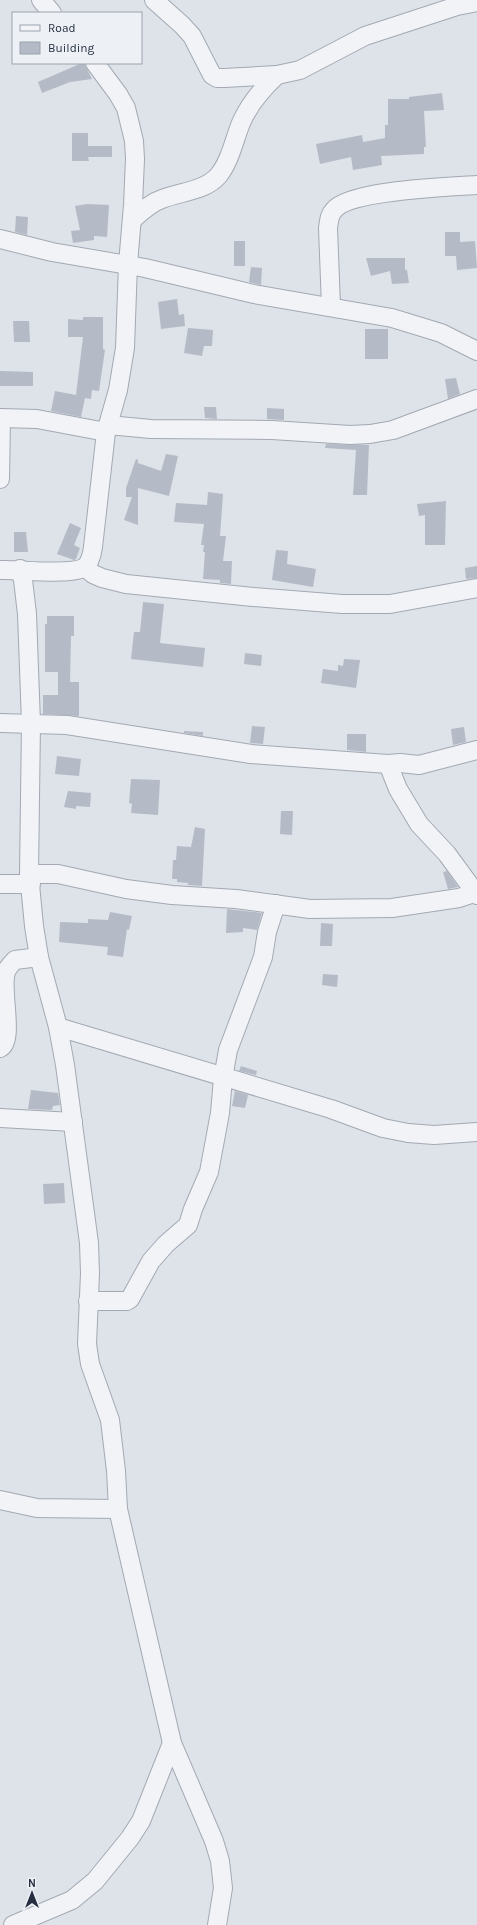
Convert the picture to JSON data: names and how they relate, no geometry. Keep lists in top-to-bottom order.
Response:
{
  "legend": ["Road", "Building"],
  "north": "top"
}
